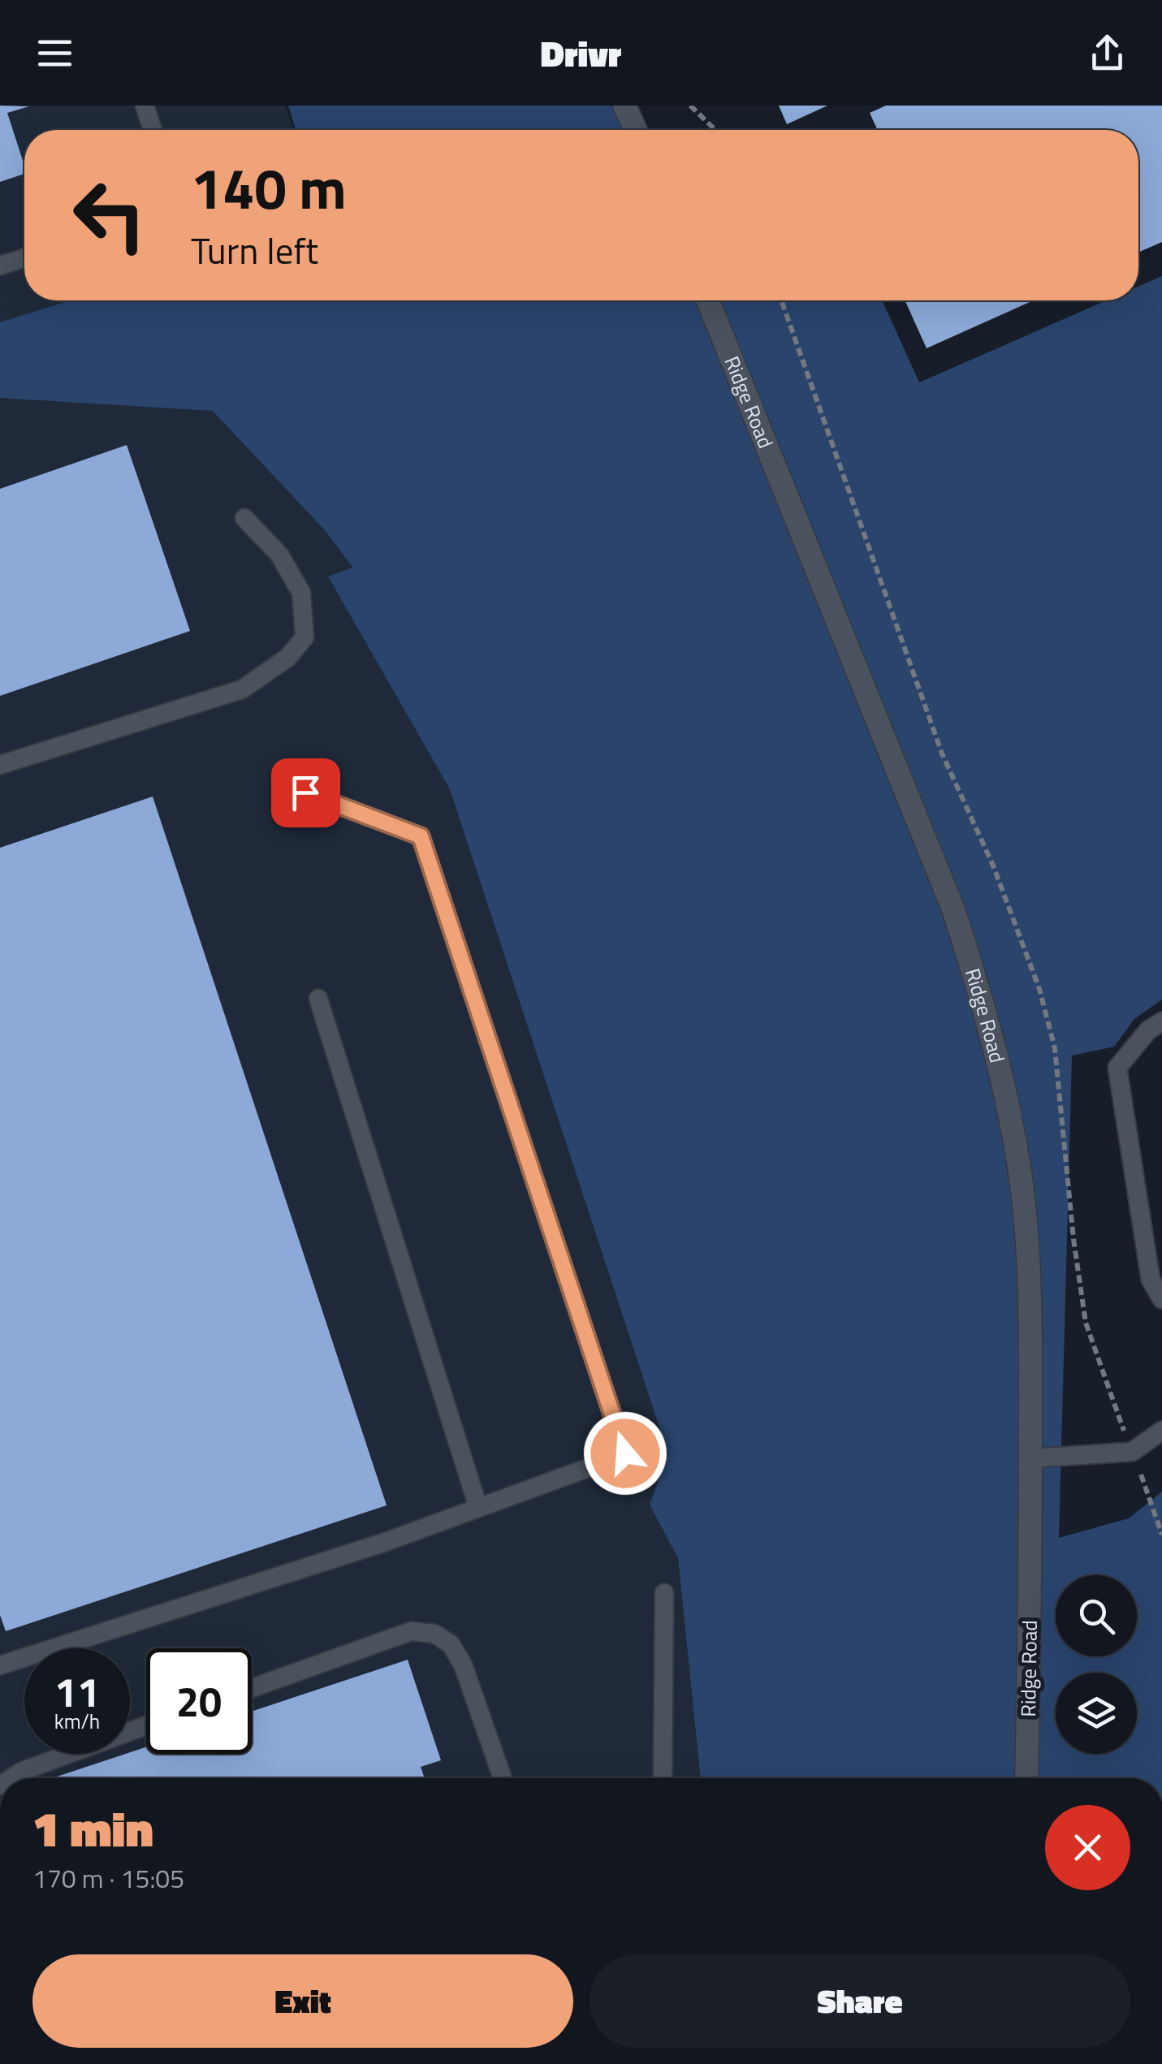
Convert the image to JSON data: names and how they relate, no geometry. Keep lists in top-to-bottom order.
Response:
{
  "streets": {
    "street": ["Ridge Road"]
  },
  "page": {
    "header": "Drivr",
    "turn": ["140 m", "Turn left"],
    "speed": "11 km/h",
    "limit": "20",
    "heading": ["1 min", "170 m · 15:05"],
    "buttons": ["Exit", "Share"]
  }
}
